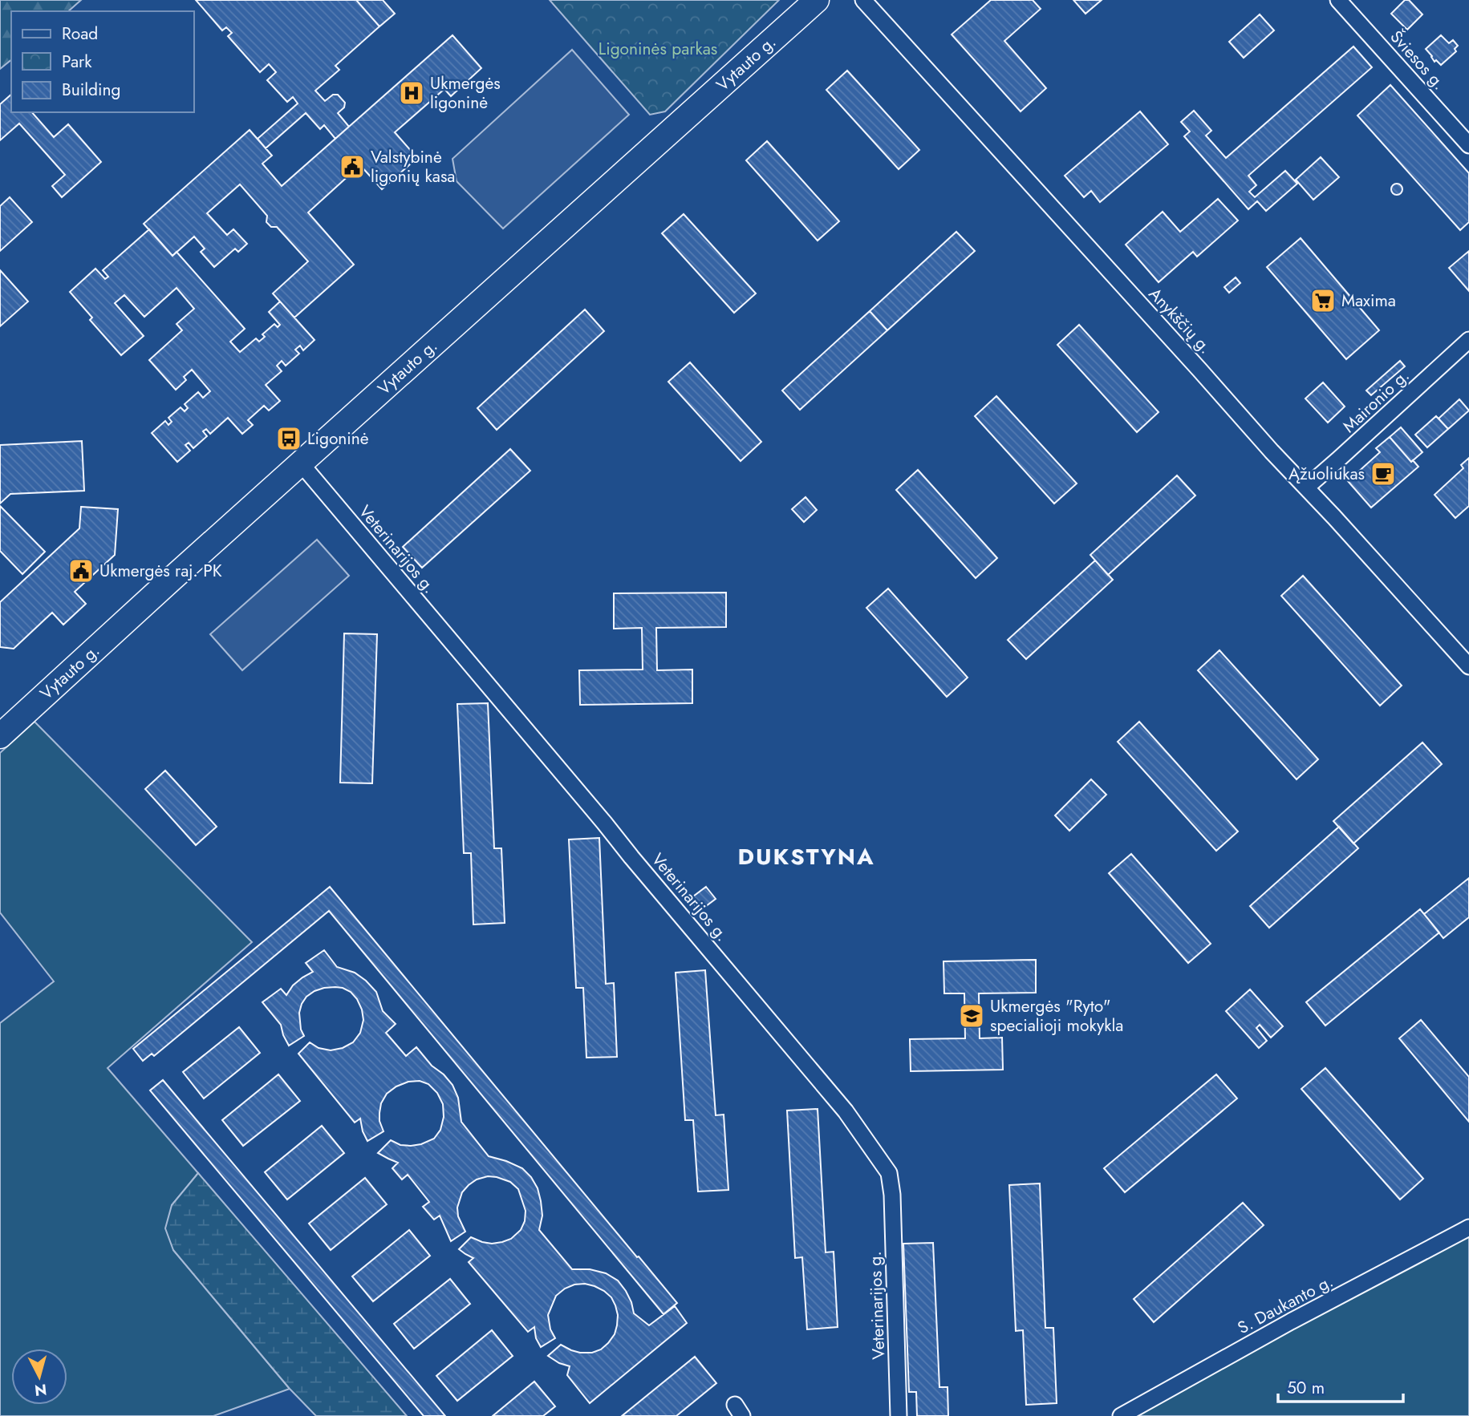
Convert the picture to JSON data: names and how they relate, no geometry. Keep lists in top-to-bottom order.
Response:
{
  "streets": {
    "main road": ["Vytauto g."],
    "street": [
      "Šviesos g.",
      "Anykščių g.",
      "Maironio g.",
      "Veterinarijos g.",
      "S. Daukanto g."
    ]
  },
  "crossings": [
    ["Vytauto g.", "Veterinarijos g."],
    ["Anykščių g.", "Maironio g."]
  ],
  "districts": ["DUKSTYNA"],
  "parks": ["Ligoninės parkas"],
  "places": {
    "hospital": ["Ukmergės ligoninė"],
    "public building": ["Valstybinė ligonių kasa", "Ukmergės raj. PK"],
    "supermarket": ["Maxima"],
    "bus stop": ["Ligoninė"],
    "cafe": ["Ąžuoliukas"],
    "school or university": ["Ukmergės \"Ryto\" specialioji mokykla"]
  },
  "legend": ["Road", "Park", "Building"],
  "scale_bar": "50 m",
  "north": "bottom"
}
